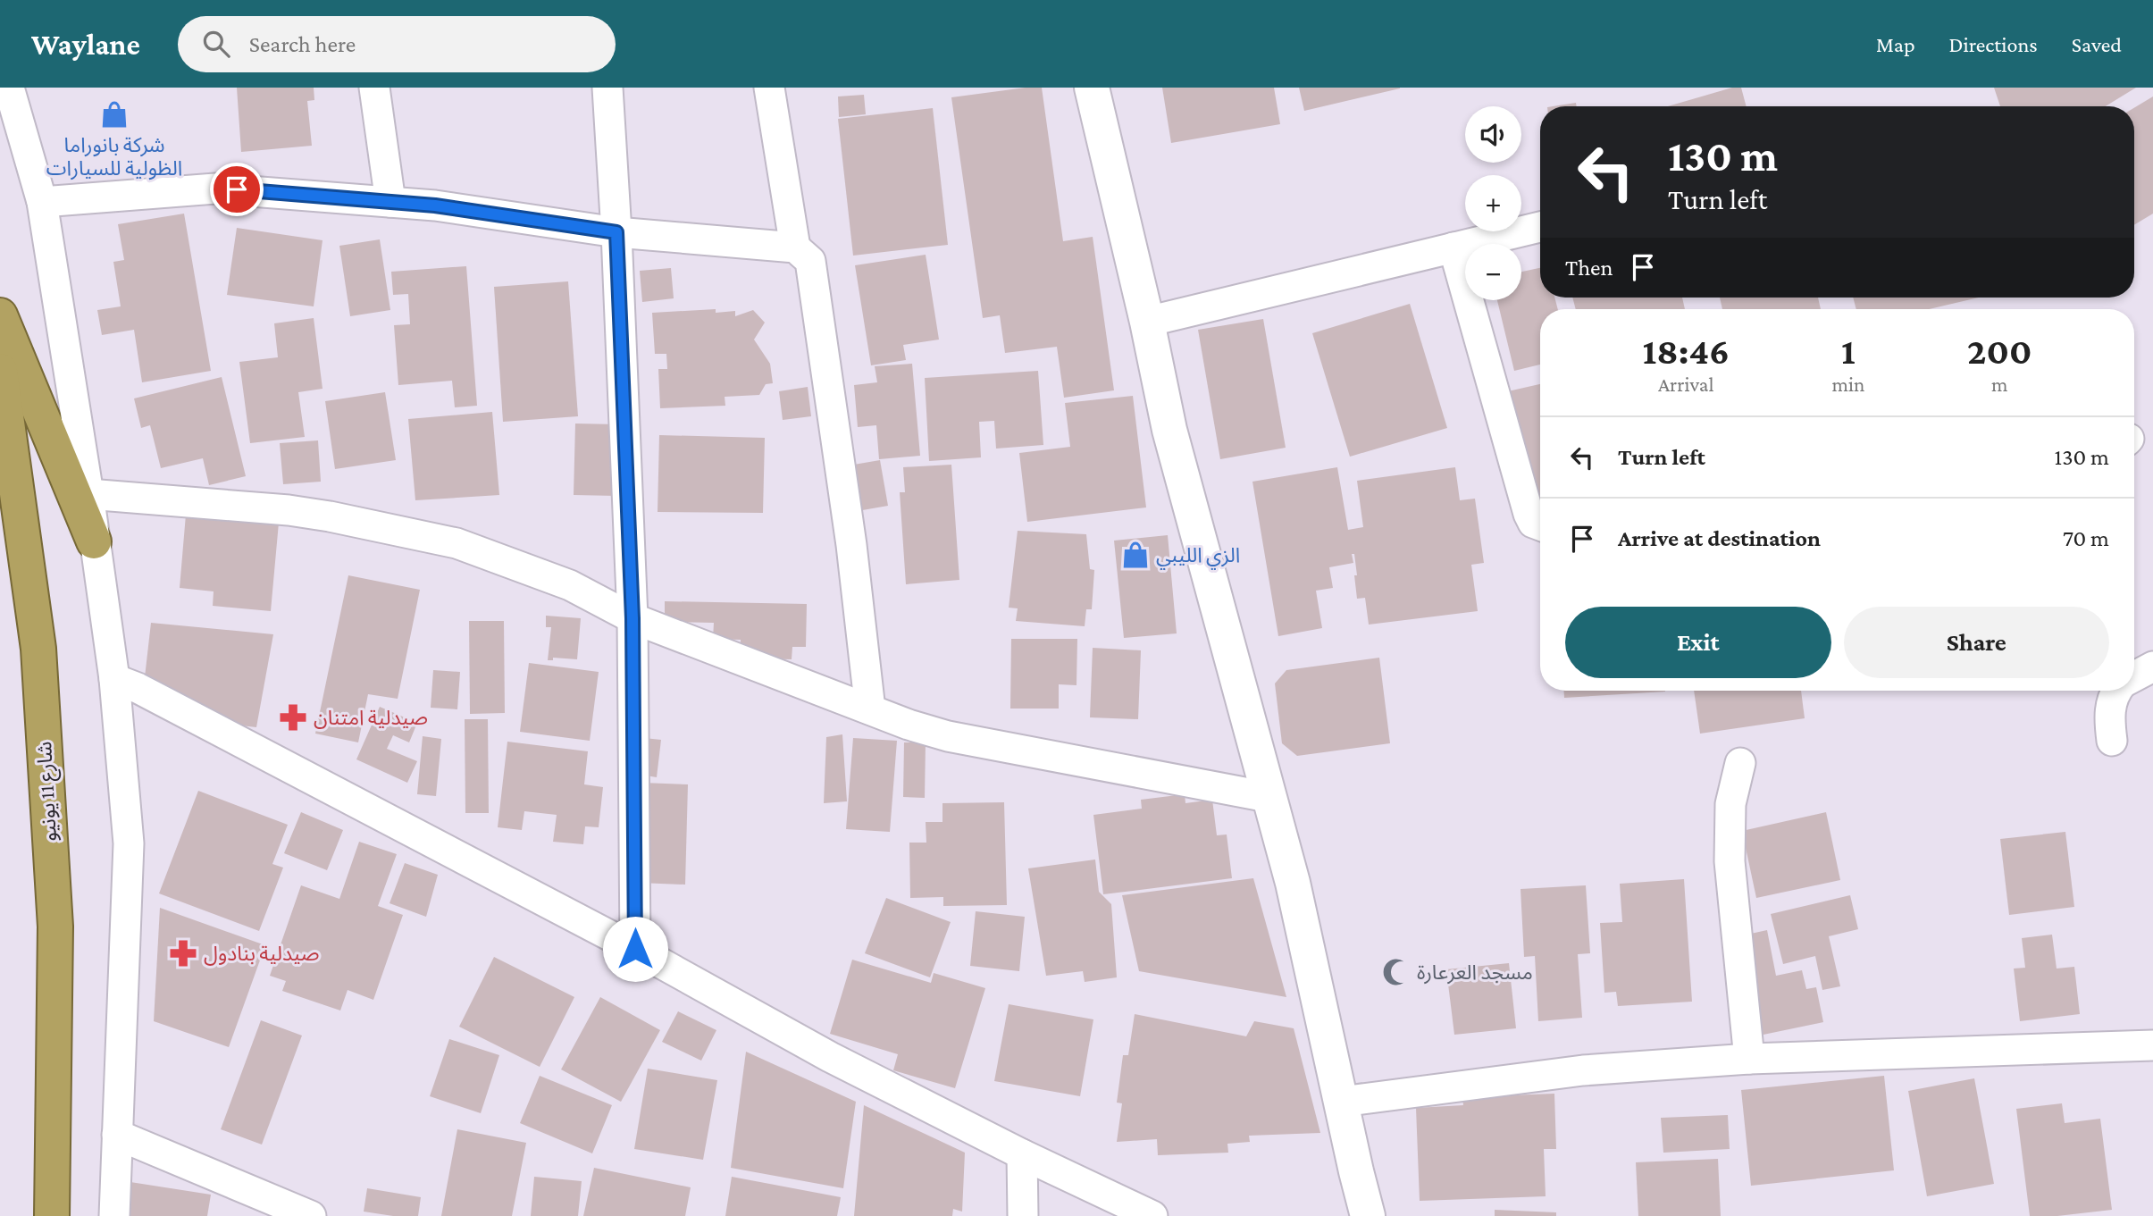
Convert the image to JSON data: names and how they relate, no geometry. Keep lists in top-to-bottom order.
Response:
{
  "streets": {
    "highway": ["شارع 11 يونيو"]
  },
  "places": {
    "shop": ["شركة بانوراما الظولية للسيارات", "الزي الليبي"],
    "pharmacy": ["صيدلية امتنان", "صيدلية بنادول"],
    "mosque": ["مسجد العرعارة"]
  },
  "page": {
    "header": "Waylane",
    "search": "Search here",
    "nav": ["Map", "Directions", "Saved"],
    "map_buttons": ["+", "−"],
    "turn": ["130 m", "Turn left"],
    "then": "Then",
    "eta": [
      "18:46",
      "Arrival",
      "1",
      "min",
      "200",
      "m"
    ],
    "list": [
      {
        "name": "Turn left",
        "value": "130 m"
      },
      {
        "name": "Arrive at destination",
        "value": "70 m"
      }
    ],
    "buttons": ["Exit", "Share"]
  }
}
